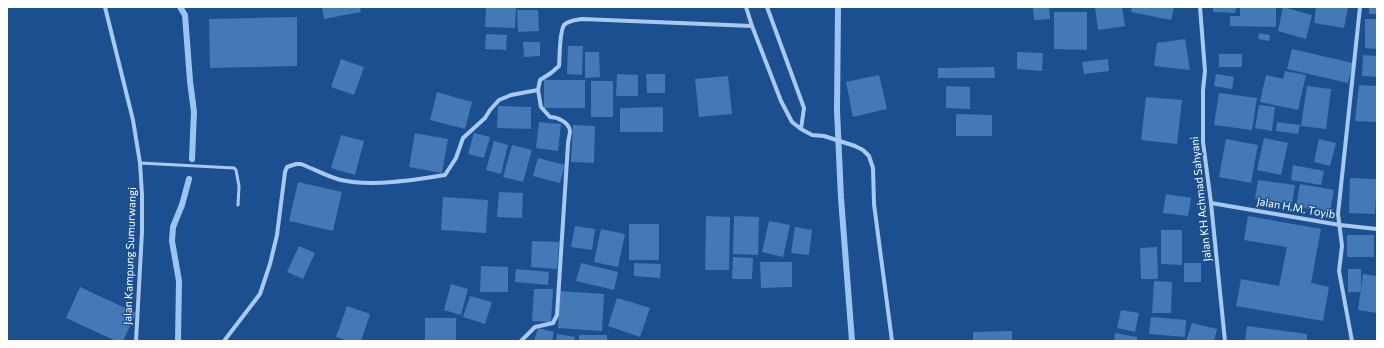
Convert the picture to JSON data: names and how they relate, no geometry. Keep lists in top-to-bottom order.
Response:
{
  "streets": {
    "street": ["Jalan KH Achmad Sahyani", "Jalan H.M. Toyib", "Jalan Kampung Sumurwangi"]
  },
  "crossings": [
    ["Jalan KH Achmad Sahyani", "Jalan H.M. Toyib"]
  ]
}
